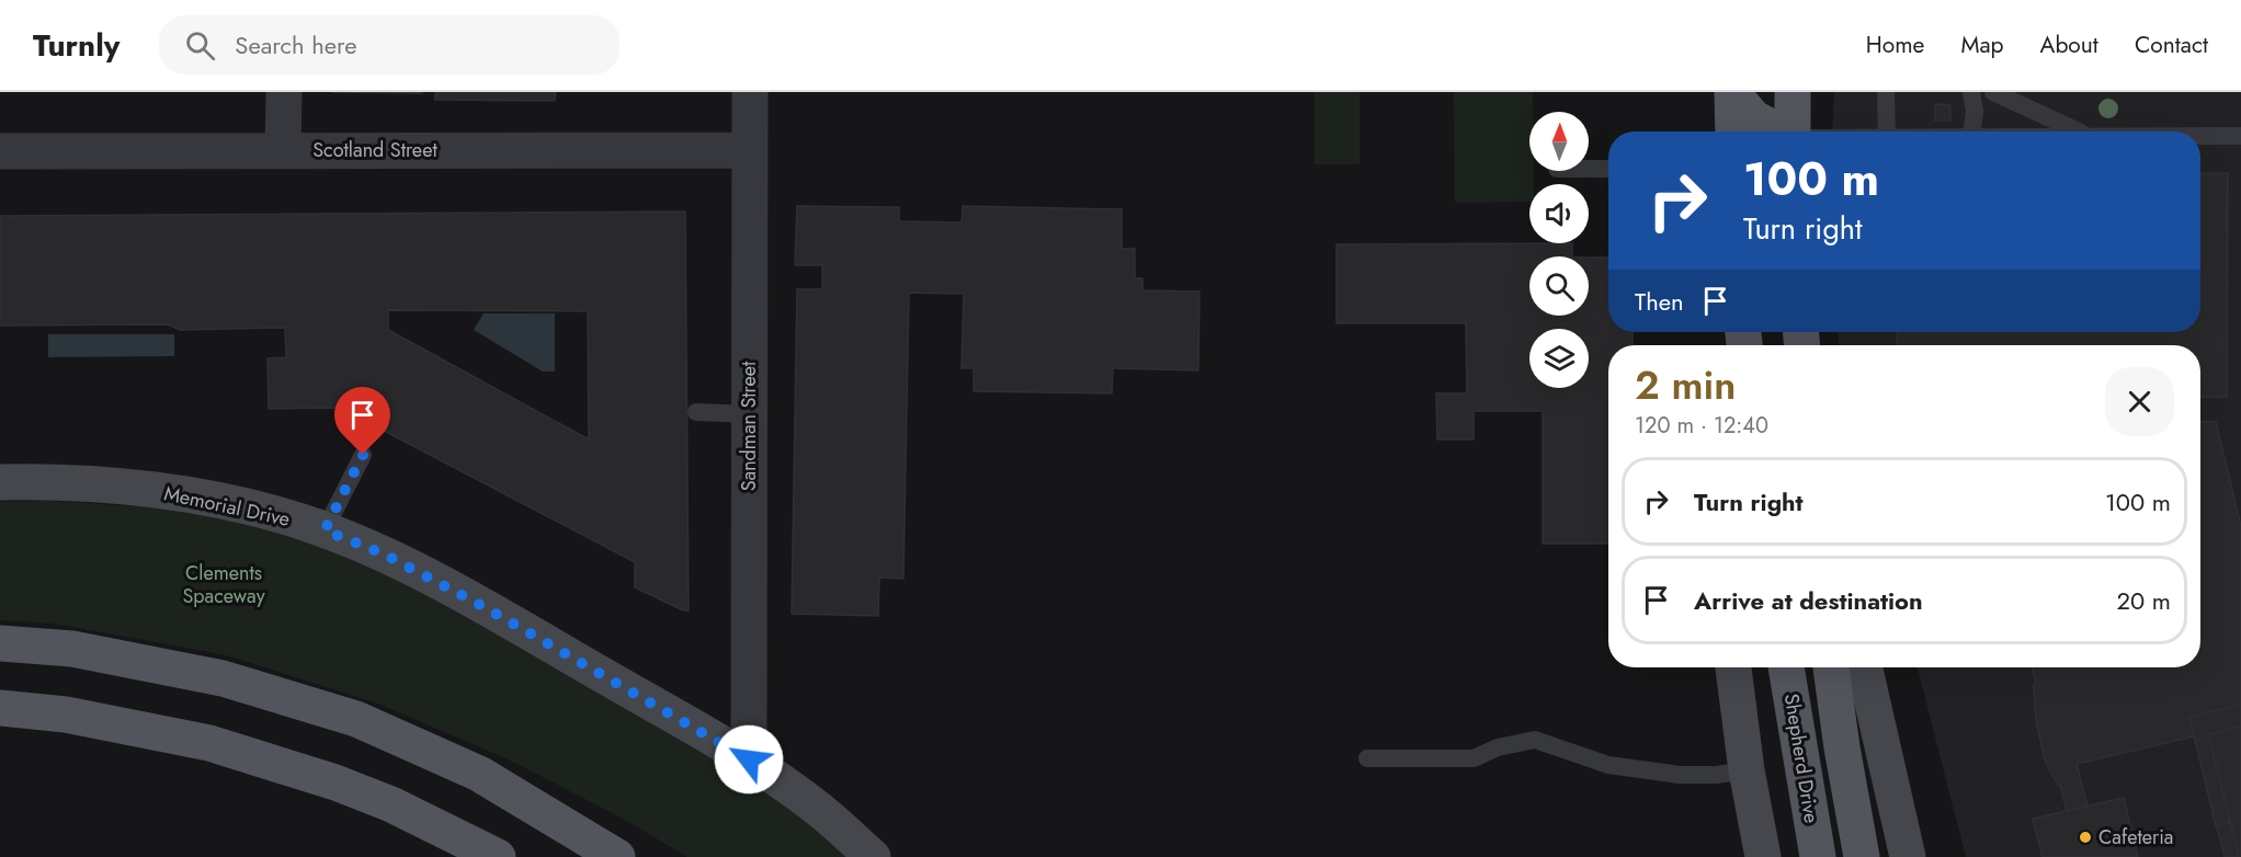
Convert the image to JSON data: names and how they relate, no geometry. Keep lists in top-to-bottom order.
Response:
{
  "streets": {
    "main road": ["Shepherd Drive"],
    "street": ["Scotland Street", "Sandman Street", "Memorial Drive"]
  },
  "crossings": [
    ["Scotland Street", "Sandman Street"],
    ["Sandman Street", "Memorial Drive"]
  ],
  "parks": ["Clements Spaceway"],
  "places": ["Cafeteria"],
  "north": "top",
  "page": {
    "header": "Turnly",
    "search": "Search here",
    "nav": [
      "Home",
      "Map",
      "About",
      "Contact"
    ],
    "turn": ["100 m", "Turn right"],
    "then": "Then",
    "heading": ["2 min", "120 m · 12:40"],
    "list": [
      {
        "name": "Turn right",
        "value": "100 m"
      },
      {
        "name": "Arrive at destination",
        "value": "20 m"
      }
    ]
  }
}
